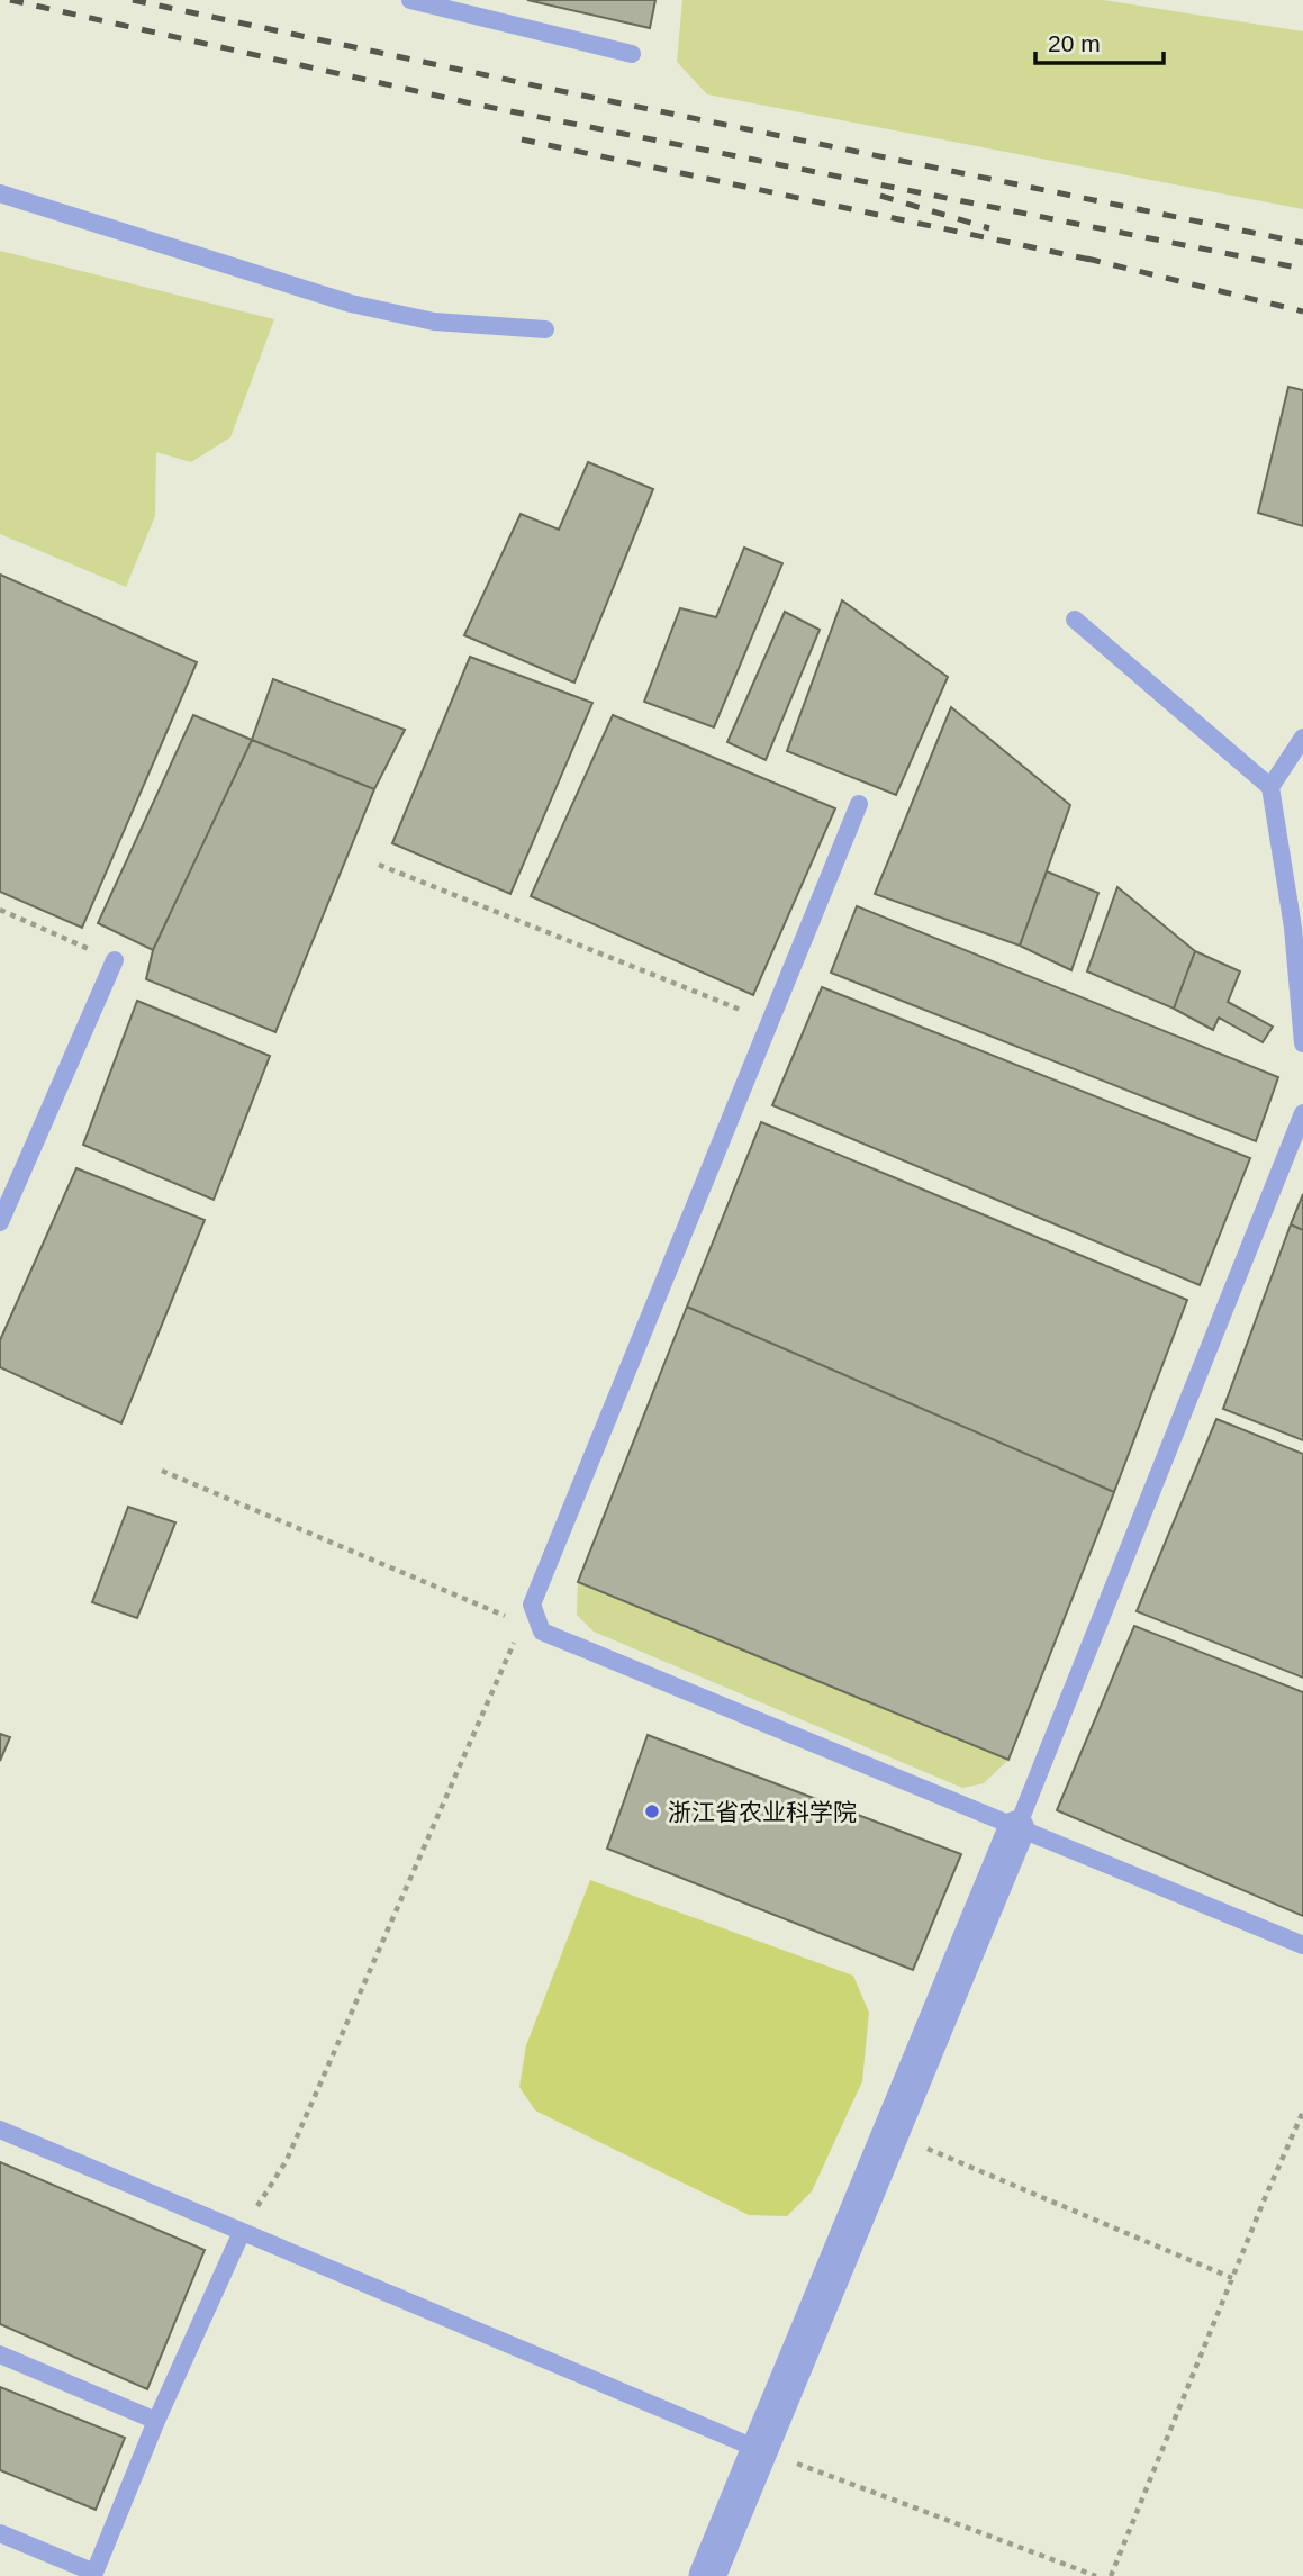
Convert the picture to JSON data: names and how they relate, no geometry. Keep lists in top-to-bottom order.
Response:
{
  "places": ["浙江省农业科学院"],
  "scale_bar": "20 m"
}
